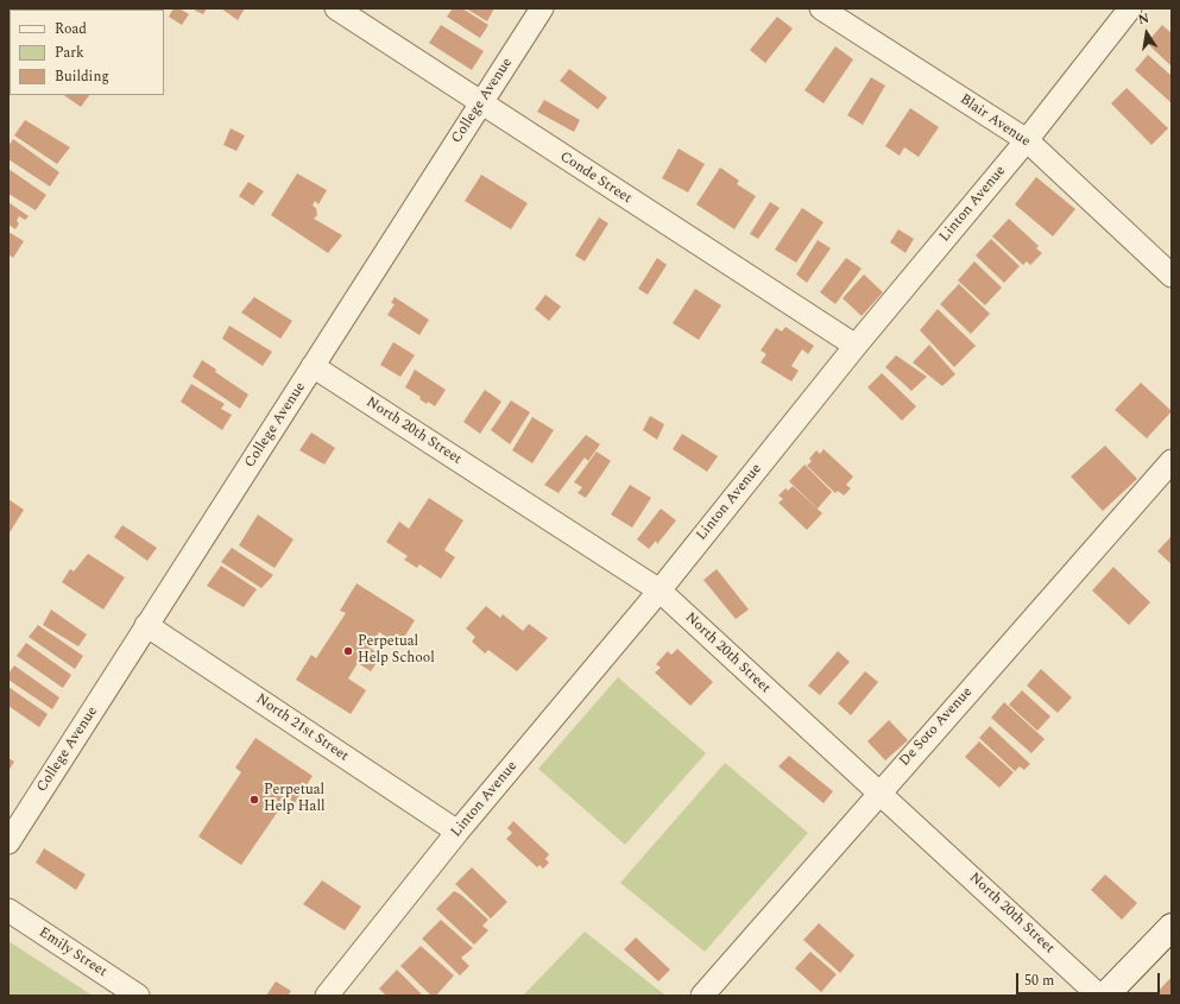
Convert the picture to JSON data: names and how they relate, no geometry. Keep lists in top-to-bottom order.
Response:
{
  "streets": {
    "street": [
      "College Avenue",
      "Blair Avenue",
      "Conde Street",
      "Linton Avenue",
      "North 20th Street",
      "De Soto Avenue",
      "North 21st Street",
      "Emily Street"
    ]
  },
  "crossings": [
    ["College Avenue", "Conde Street"],
    ["College Avenue", "North 20th Street"],
    ["College Avenue", "North 21st Street"],
    ["Blair Avenue", "Linton Avenue"],
    ["Conde Street", "Linton Avenue"],
    ["Linton Avenue", "North 20th Street"],
    ["Linton Avenue", "North 21st Street"],
    ["North 20th Street", "De Soto Avenue"]
  ],
  "places": ["Perpetual Help School", "Perpetual Help Hall"],
  "legend": ["Road", "Park", "Building"],
  "scale_bar": "50 m",
  "north": "top"
}
